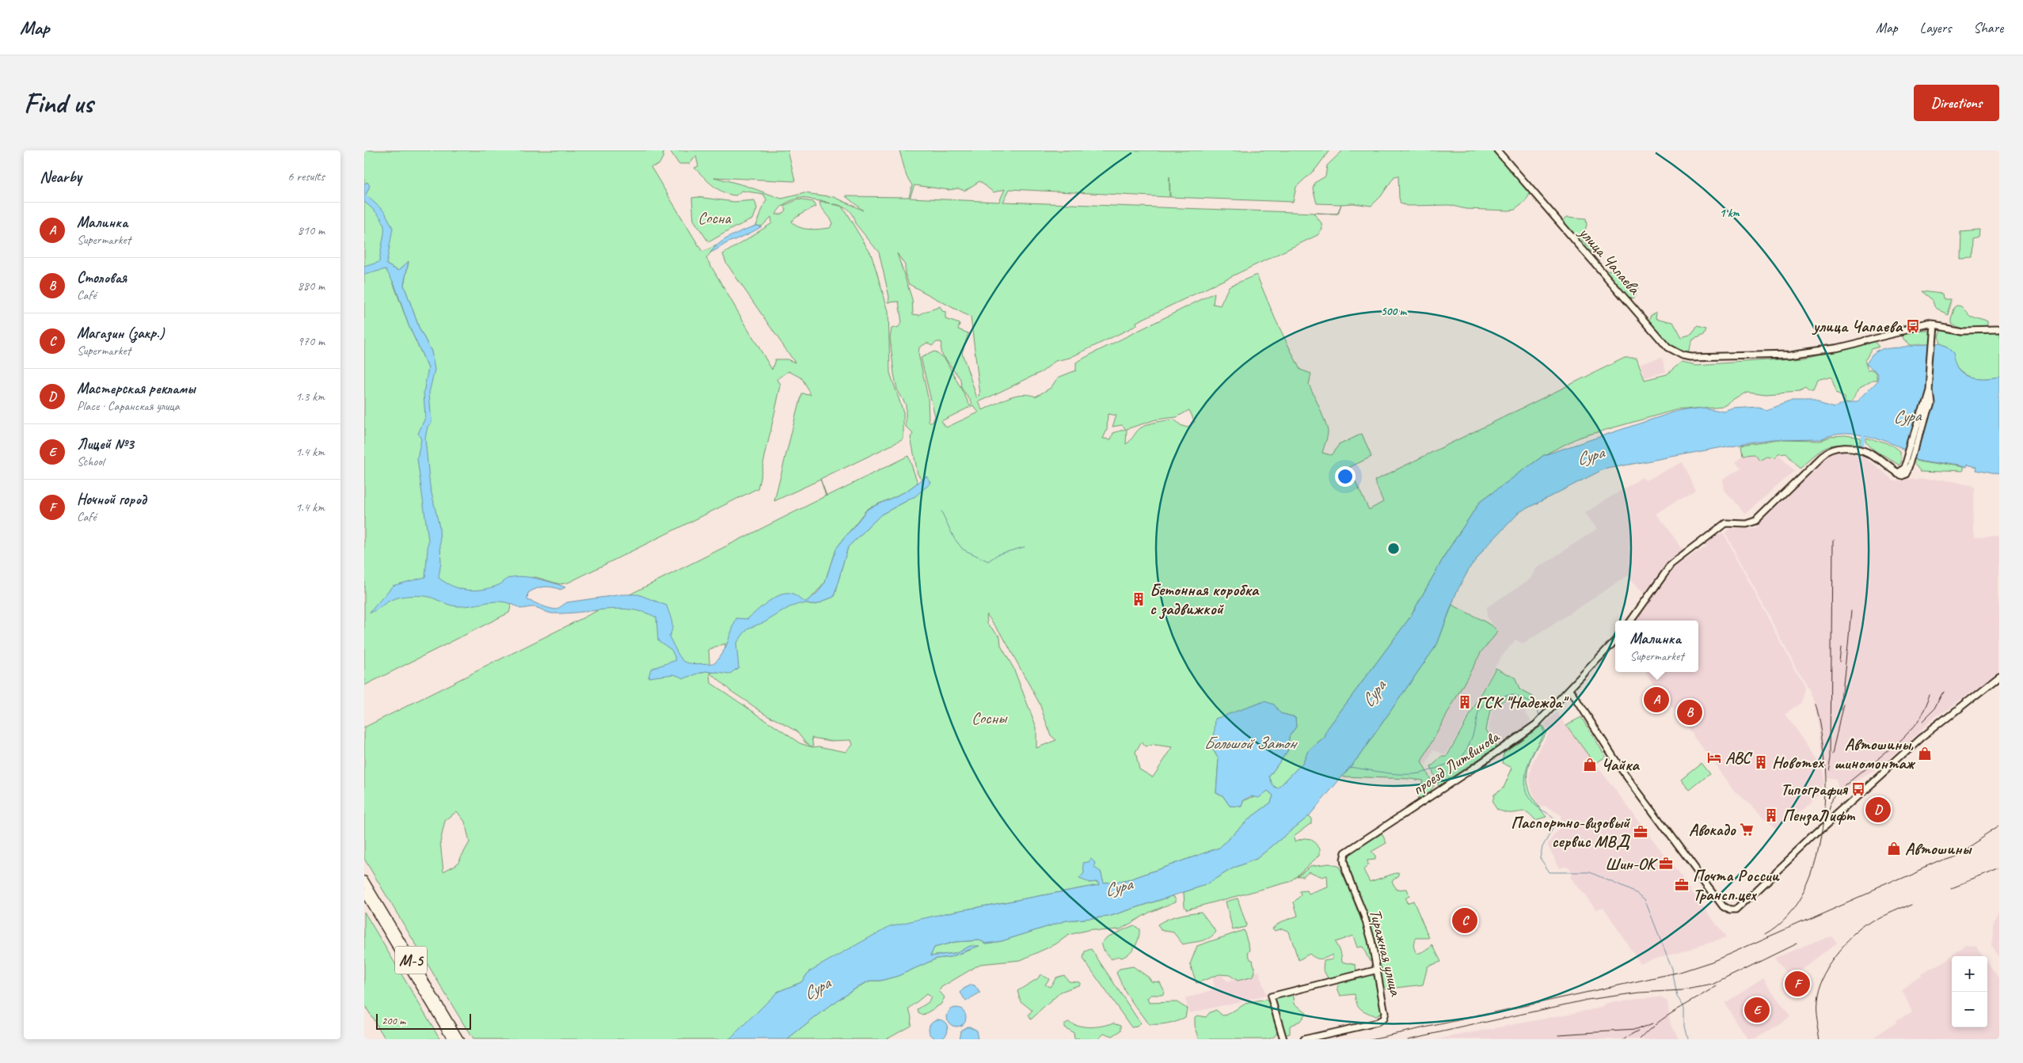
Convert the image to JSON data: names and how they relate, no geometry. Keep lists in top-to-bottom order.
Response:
{
  "streets": {
    "highway": ["М-5"],
    "main road": ["улица Чапаева", "проезд Литвинова", "Тиражная улица"]
  },
  "crossings": [
    ["проезд Литвинова", "Тиражная улица"]
  ],
  "water": ["Сура", "Большой Затон"],
  "parks": ["Сосна", "Сосны"],
  "places": {
    "bus stop": ["улица Чапаева", "Типография"],
    "building": [
      "Бетонная коробка с задвижкой",
      "ГСК \"Надежда\"",
      "Новотех",
      "ПензаЛифт"
    ],
    "shop": ["Автошины, шиномонтаж", "Чайка", "Автошины"],
    "hotel": ["ABC"],
    "supermarket": ["Авокадо"],
    "office": ["Паспортно-визовый сервис МВД", "Шин-ОК", "Почта России Трансп.цех"]
  },
  "scale_bar": "200 m",
  "page": {
    "header": "Map",
    "nav": ["Map", "Layers", "Share"],
    "buttons": "Directions",
    "title": "Find us",
    "heading": ["Nearby", "6 results"],
    "list": [
      {
        "mark": "A",
        "name": "Малинка",
        "note": "Supermarket",
        "value": "810 m"
      },
      {
        "mark": "B",
        "name": "Столовая",
        "note": "Café",
        "value": "880 m"
      },
      {
        "mark": "C",
        "name": "Магазин (закр.)",
        "note": "Supermarket",
        "value": "970 m"
      },
      {
        "mark": "D",
        "name": "Мастерская рекламы",
        "note": "Place · Саранская улица",
        "value": "1.3 km"
      },
      {
        "mark": "E",
        "name": "Лицей №3",
        "note": "School",
        "value": "1.4 km"
      },
      {
        "mark": "F",
        "name": "Ночной город",
        "note": "Café",
        "value": "1.4 km"
      }
    ],
    "popup": ["Малинка", "Supermarket"],
    "pins": [
      "A",
      "B",
      "D",
      "C",
      "F",
      "E"
    ],
    "map_buttons": ["+", "−"],
    "scale": "200 m"
  },
  "rings": ["1 km", "500 m"]
}
